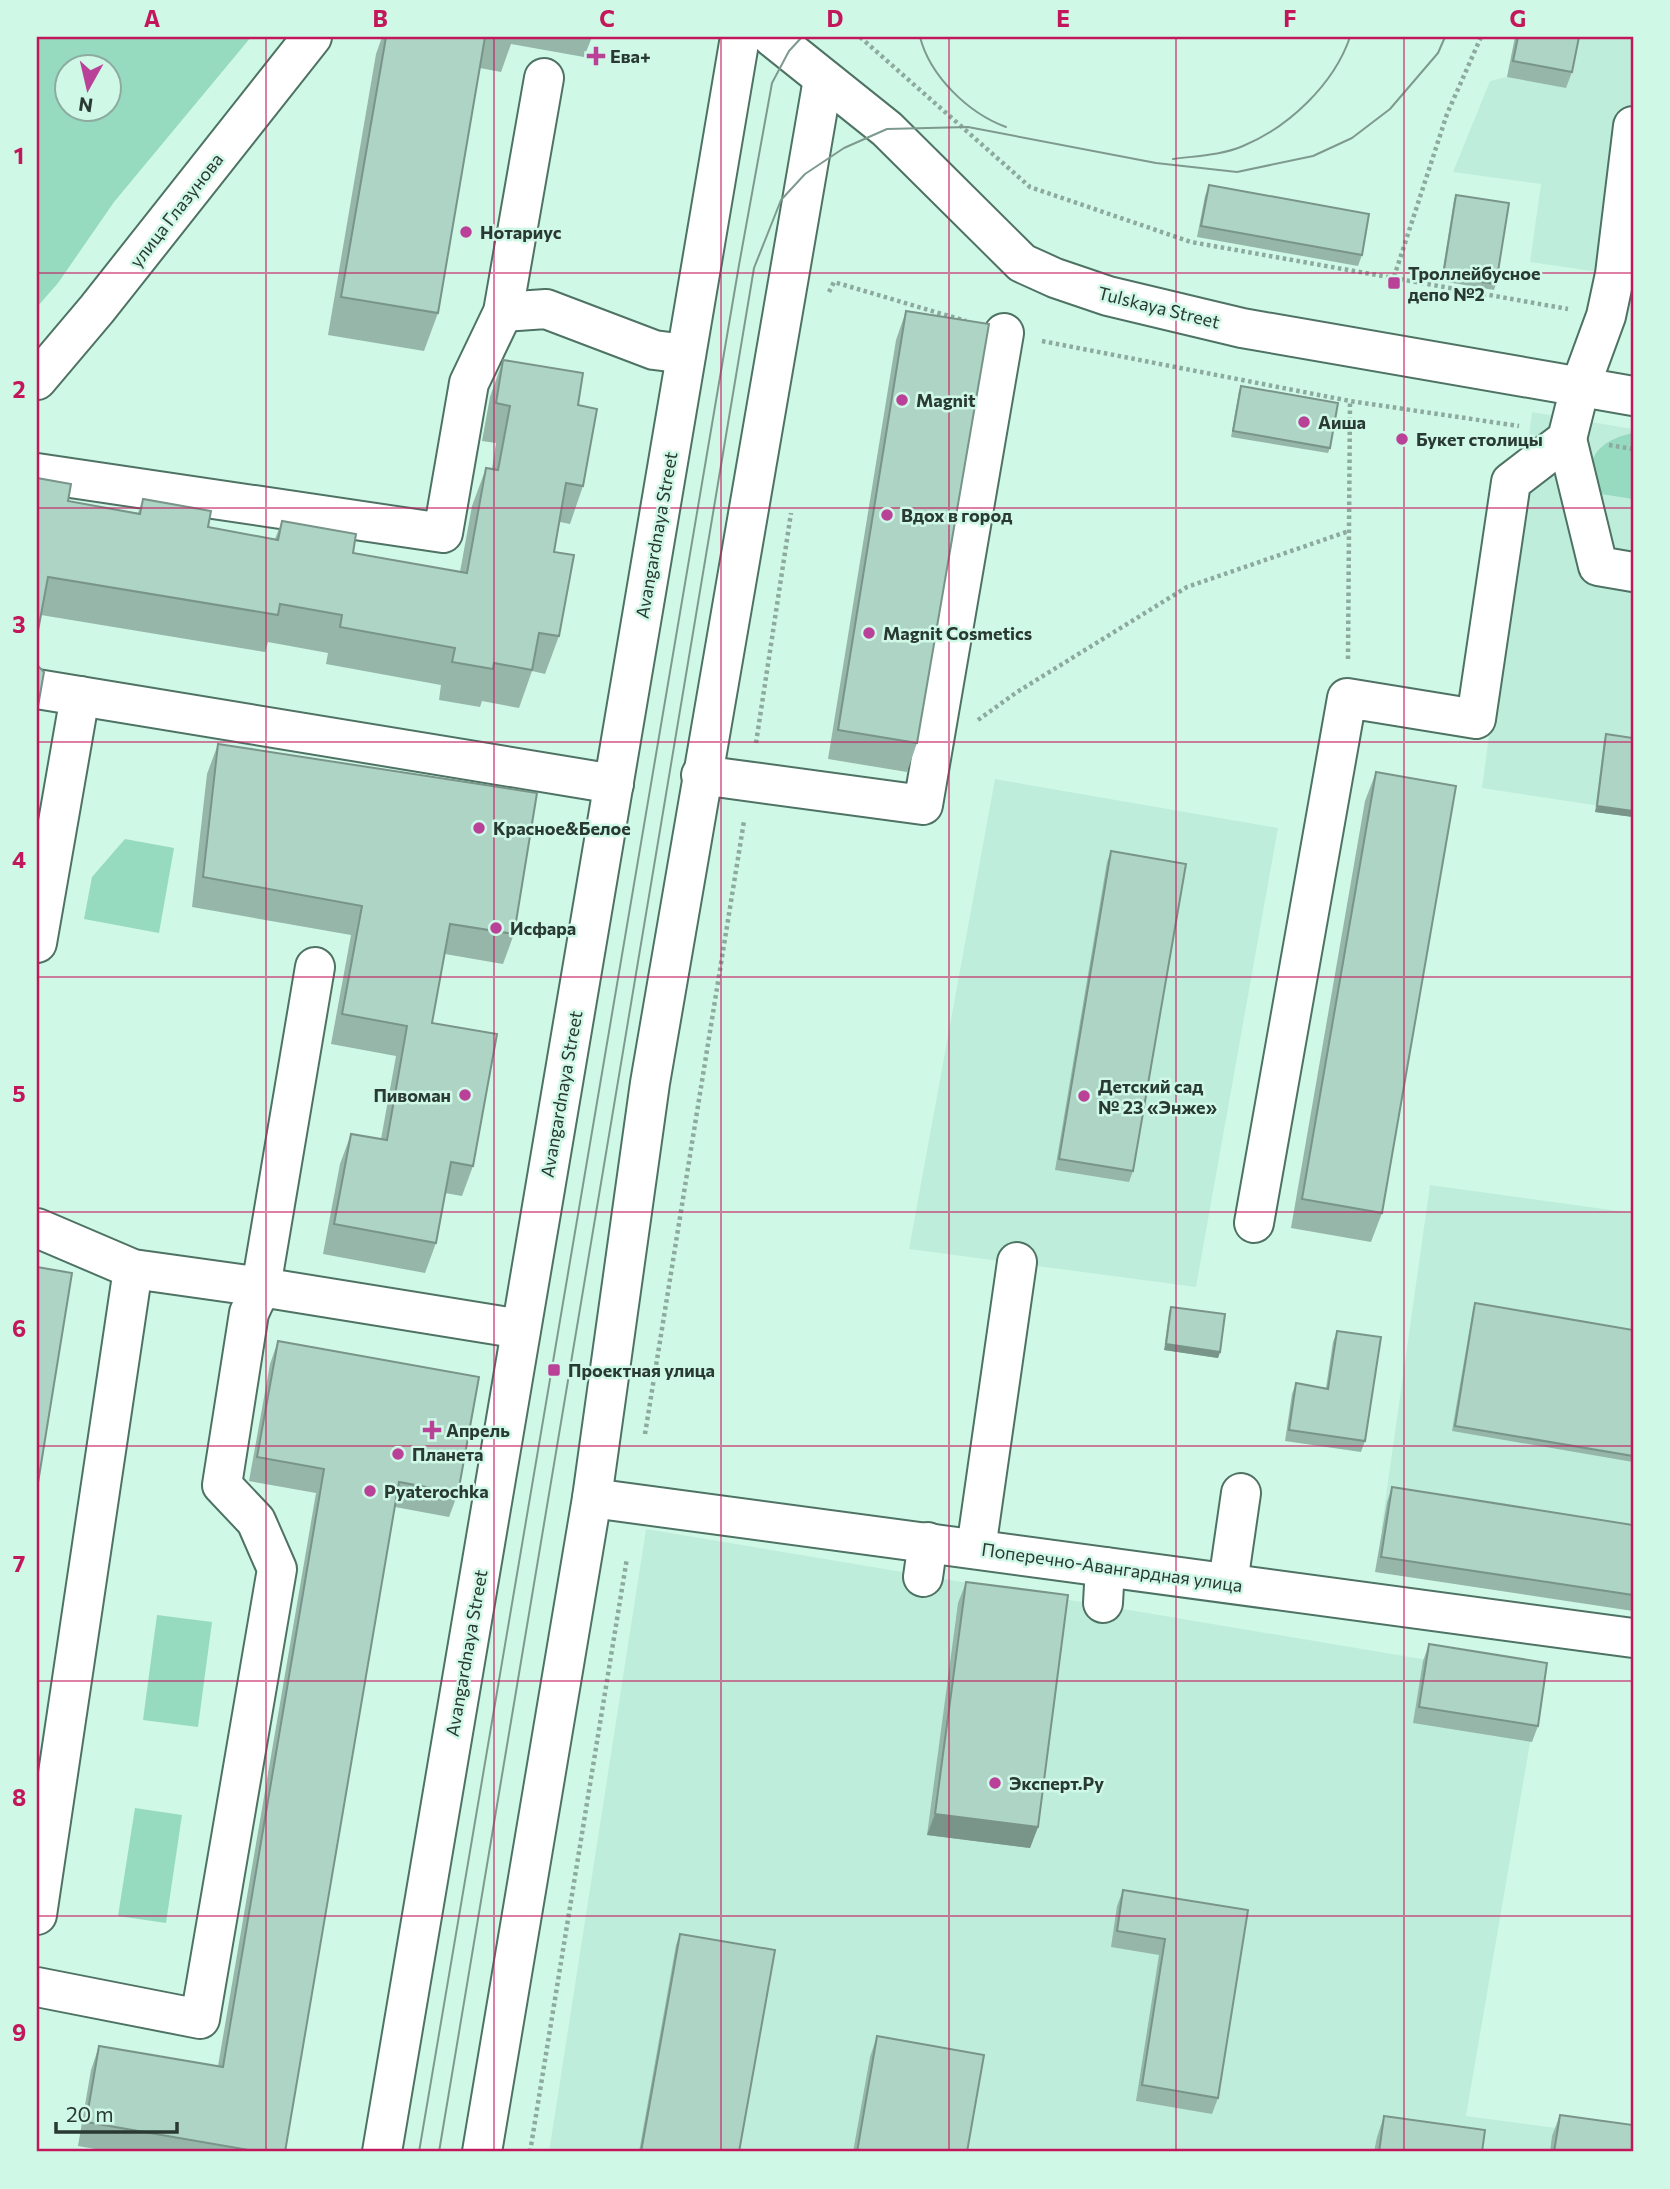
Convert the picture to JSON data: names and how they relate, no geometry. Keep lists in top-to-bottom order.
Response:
{
  "streets": {
    "main road": [
      "улица Глазунова",
      "Tulskaya Street",
      "Avangardnaya Street",
      "Поперечно-Авангардная улица"
    ]
  },
  "places": {
    "health": ["Ева+", "Апрель"],
    "other": [
      "Нотариус",
      "Magnit",
      "Аиша",
      "Букет столицы",
      "Вдох в город",
      "Magnit Cosmetics",
      "Красное&Белое",
      "Исфара",
      "Пивоман",
      "Детский сад № 23 «Энже»",
      "Планета",
      "Pyaterochka",
      "Эксперт.Ру"
    ],
    "transit": ["Троллейбусное депо №2", "Проектная улица"]
  },
  "scale_bar": "20 m",
  "north": "bottom",
  "grid": {
    "columns": [
      "A",
      "B",
      "C",
      "D",
      "E",
      "F",
      "G"
    ],
    "rows": [
      "1",
      "2",
      "3",
      "4",
      "5",
      "6",
      "7",
      "8",
      "9"
    ]
  }
}
